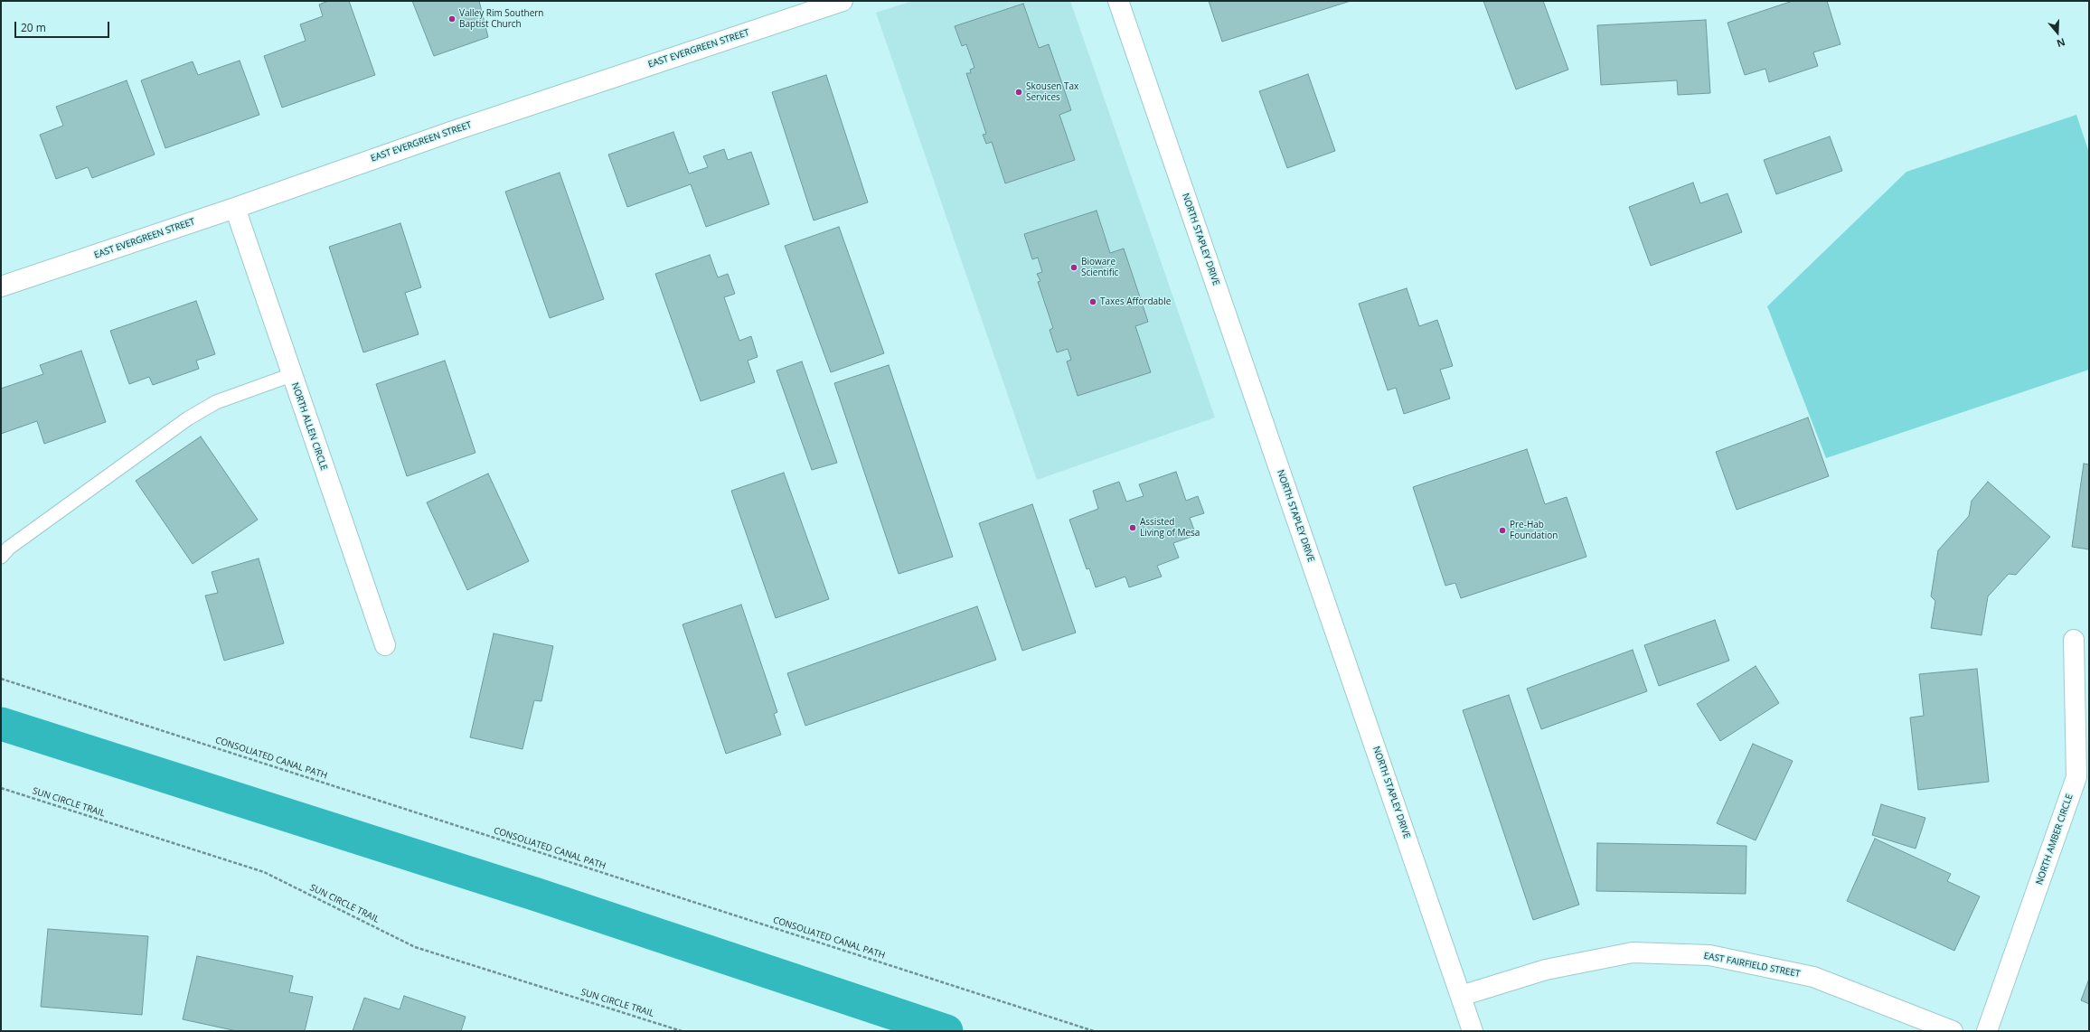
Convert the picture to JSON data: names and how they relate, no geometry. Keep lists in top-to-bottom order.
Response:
{
  "streets": {
    "street": [
      "EAST EVERGREEN STREET",
      "NORTH STAPLEY DRIVE",
      "NORTH ALLEN CIRCLE",
      "NORTH AMBER CIRCLE",
      "EAST FAIRFIELD STREET"
    ],
    "path": ["CONSOLIATED CANAL PATH", "SUN CIRCLE TRAIL"]
  },
  "crossings": [
    ["EAST EVERGREEN STREET", "NORTH ALLEN CIRCLE"],
    ["NORTH STAPLEY DRIVE", "EAST FAIRFIELD STREET"]
  ],
  "places": [
    "Valley Rim Southern Baptist Church",
    "Skousen Tax Services",
    "Bioware Scientific",
    "Taxes Affordable",
    "Assisted Living of Mesa",
    "Pre-Hab Foundation"
  ],
  "scale_bar": "20 m",
  "north": "bottom"
}
